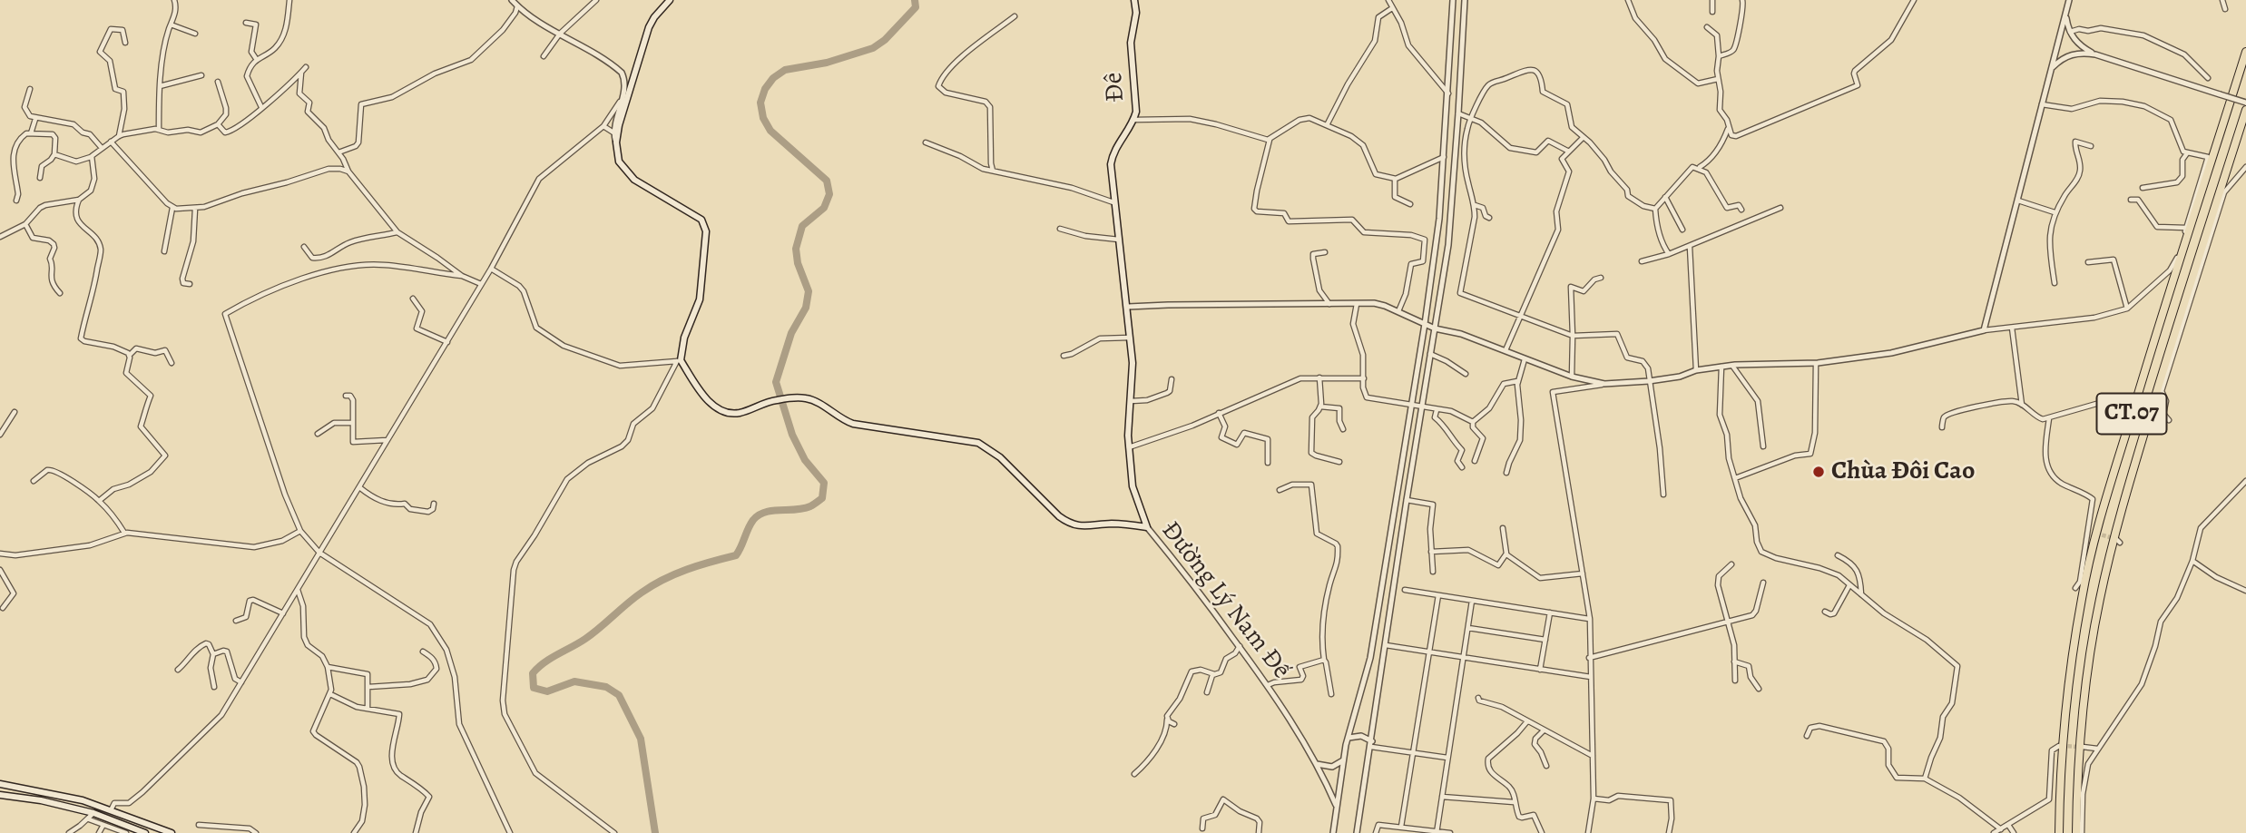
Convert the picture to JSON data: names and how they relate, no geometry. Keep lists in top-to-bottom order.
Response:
{
  "streets": {
    "highway": ["CT.07"],
    "main road": ["Đê", "Đường Lý Nam Đế"]
  },
  "crossings": [
    ["Đê", "Đường Lý Nam Đế"]
  ],
  "places": ["Chùa Đôi Cao"]
}
